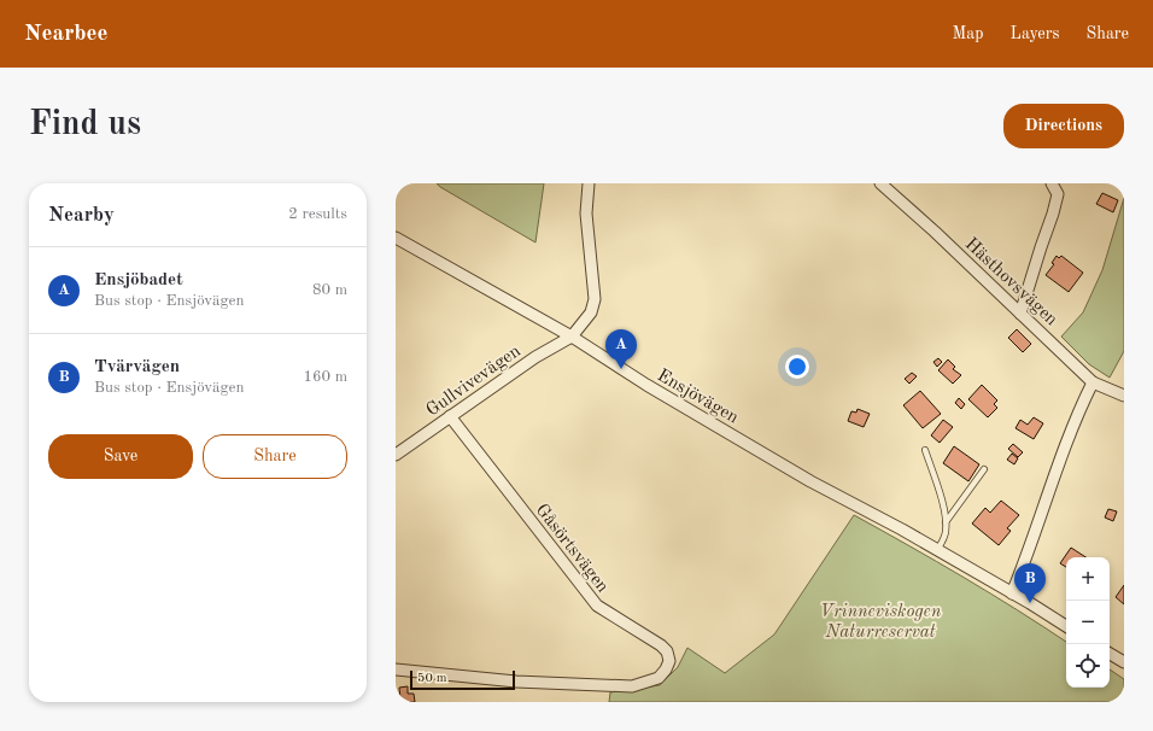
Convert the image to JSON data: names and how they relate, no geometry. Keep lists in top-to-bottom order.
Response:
{
  "streets": {
    "street": [
      "Hästhovsvägen",
      "Gullvivevägen",
      "Ensjövägen",
      "Gåsörtsvägen"
    ]
  },
  "crossings": [
    ["Gullvivevägen", "Ensjövägen"],
    ["Gullvivevägen", "Gåsörtsvägen"]
  ],
  "parks": ["Vrinneviskogen Naturreservat"],
  "scale_bar": "50 m",
  "page": {
    "header": "Nearbee",
    "nav": ["Map", "Layers", "Share"],
    "buttons": [
      "Directions",
      ["Save", "Share"]
    ],
    "title": "Find us",
    "heading": ["Nearby", "2 results"],
    "list": [
      {
        "mark": "A",
        "name": "Ensjöbadet",
        "note": "Bus stop · Ensjövägen",
        "value": "80 m"
      },
      {
        "mark": "B",
        "name": "Tvärvägen",
        "note": "Bus stop · Ensjövägen",
        "value": "160 m"
      }
    ],
    "pins": ["A", "B"],
    "map_buttons": ["+", "−"],
    "scale": "50 m"
  }
}
